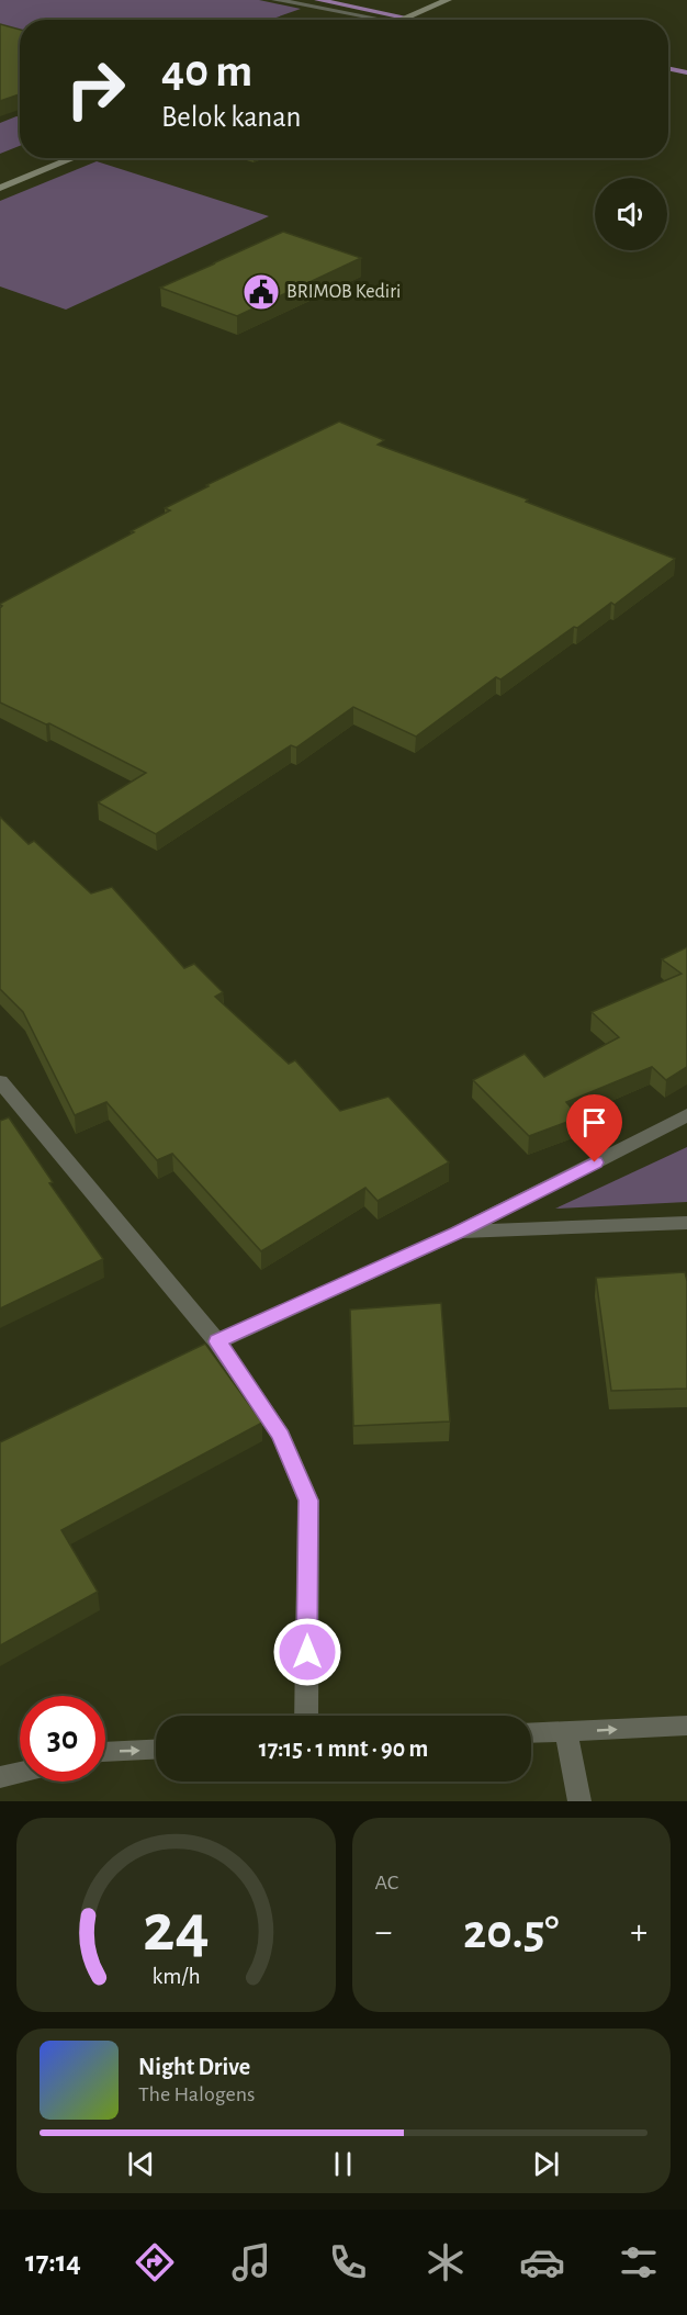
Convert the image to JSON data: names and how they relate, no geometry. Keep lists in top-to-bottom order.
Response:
{
  "places": {
    "public building": ["BRIMOB Kediri"]
  },
  "page": {
    "turn": ["40 m", "Belok kanan"],
    "limit": "30",
    "trip": "17:15 · 1 mnt · 90 m",
    "tile": "AC",
    "heat": ["−", "20.5°", "+"],
    "song": ["Night Drive", "The Halogens"],
    "tabs": "17:14",
    "gauge": ["24", "km/h"]
  }
}
